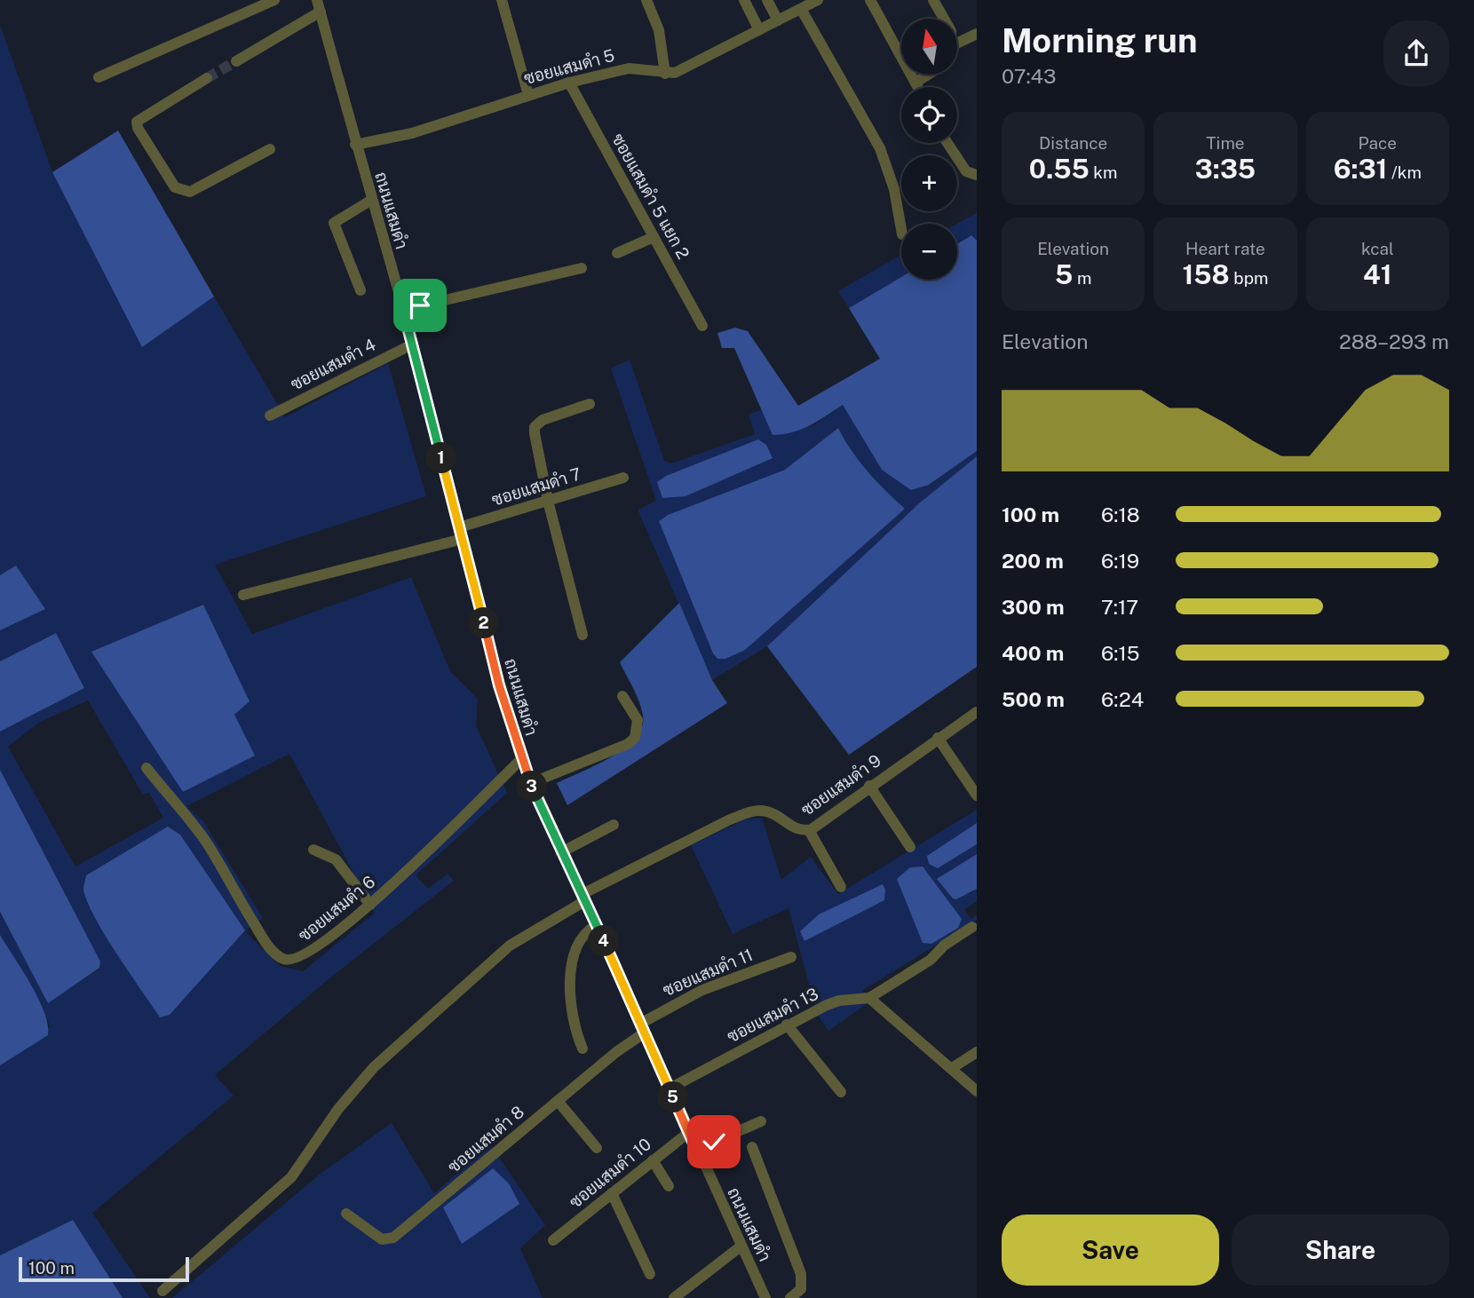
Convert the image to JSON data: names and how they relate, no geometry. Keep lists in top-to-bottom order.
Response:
{
  "streets": {
    "street": [
      "ซอยแสมดำ 5",
      "ซอยแสมดำ 5 แยก 2",
      "ถนนแสมดำ",
      "ซอยแสมดำ 4",
      "ซอยแสมดำ 7",
      "ซอยแสมดำ 9",
      "ซอยแสมดำ 6",
      "ซอยแสมดำ 11",
      "ซอยแสมดำ 13",
      "ซอยแสมดำ 8",
      "ซอยแสมดำ 10"
    ]
  },
  "crossings": [
    ["ซอยแสมดำ 5", "ซอยแสมดำ 5 แยก 2"],
    ["ซอยแสมดำ 5", "ถนนแสมดำ"],
    ["ถนนแสมดำ", "ซอยแสมดำ 4"],
    ["ถนนแสมดำ", "ซอยแสมดำ 7"],
    ["ถนนแสมดำ", "ซอยแสมดำ 9"],
    ["ถนนแสมดำ", "ซอยแสมดำ 6"],
    ["ถนนแสมดำ", "ซอยแสมดำ 11"],
    ["ถนนแสมดำ", "ซอยแสมดำ 13"],
    ["ถนนแสมดำ", "ซอยแสมดำ 8"],
    ["ถนนแสมดำ", "ซอยแสมดำ 10"],
    ["ซอยแสมดำ 11", "ซอยแสมดำ 8"]
  ],
  "scale_bar": "100 m",
  "north": "top",
  "page": {
    "heading": ["Morning run", "07:43"],
    "map_buttons": ["+", "−"],
    "stats": [
      ["Distance", "0.55 km"],
      ["Time", "3:35"],
      ["Pace", "6:31 /km"],
      ["Elevation", "5 m"],
      ["Heart rate", "158 bpm"],
      ["kcal", "41"]
    ],
    "chart": ["Elevation", "288–293 m"],
    "pins": [
      "1",
      "2",
      "3",
      "4",
      "5"
    ],
    "list": [
      {
        "name": "100 m",
        "note": "6:18"
      },
      {
        "name": "200 m",
        "note": "6:19"
      },
      {
        "name": "300 m",
        "note": "7:17"
      },
      {
        "name": "400 m",
        "note": "6:15"
      },
      {
        "name": "500 m",
        "note": "6:24"
      }
    ],
    "buttons": ["Save", "Share"],
    "scale": "100 m"
  }
}
